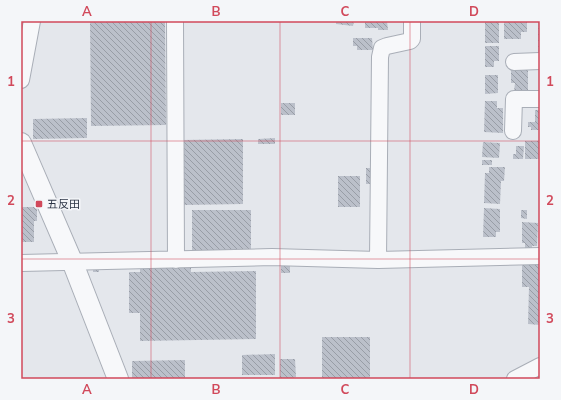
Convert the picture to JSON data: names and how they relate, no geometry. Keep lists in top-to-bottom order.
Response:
{
  "places": {
    "transit": ["五反田"]
  },
  "grid": {
    "columns": [
      "A",
      "B",
      "C",
      "D"
    ],
    "rows": ["1", "2", "3"]
  }
}
